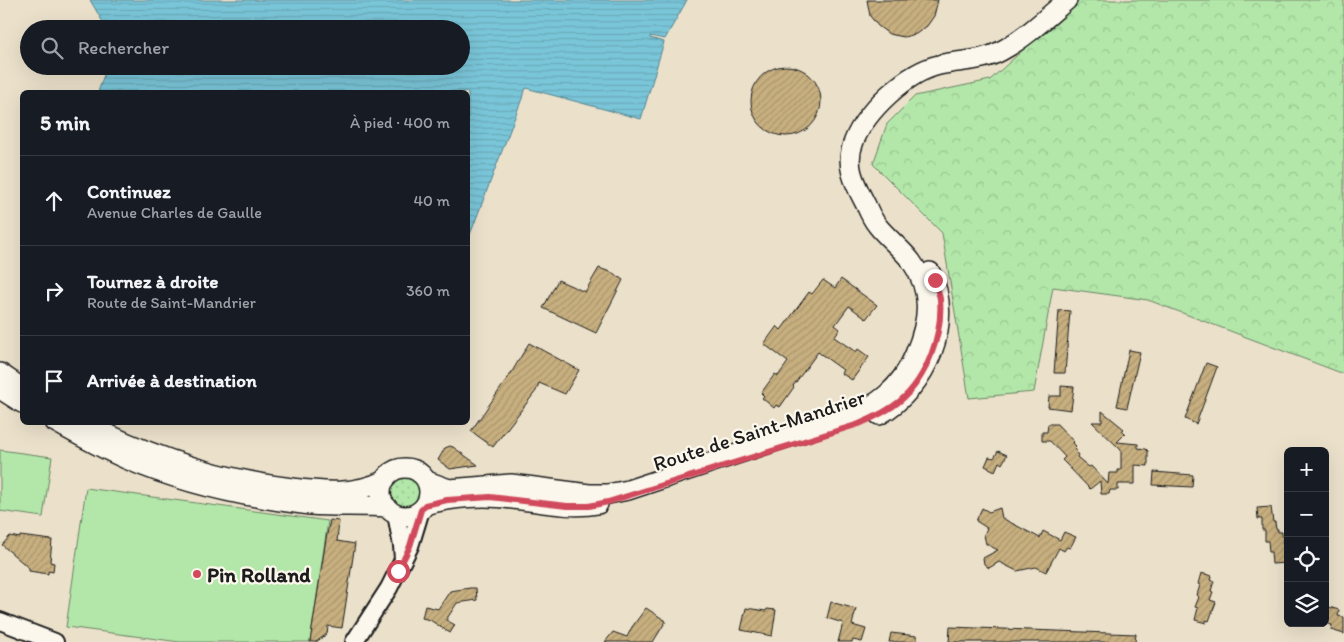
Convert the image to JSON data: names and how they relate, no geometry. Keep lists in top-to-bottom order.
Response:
{
  "streets": {
    "main road": ["Route de Saint-Mandrier"]
  },
  "places": ["Pin Rolland"],
  "page": {
    "search": "Rechercher",
    "heading": ["5 min", "À pied · 400 m"],
    "list": [
      ["Continuez", "Avenue Charles de Gaulle", "40 m"],
      ["Tournez à droite", "Route de Saint-Mandrier", "360 m"],
      "Arrivée à destination"
    ],
    "map_buttons": ["+", "−"]
  }
}
